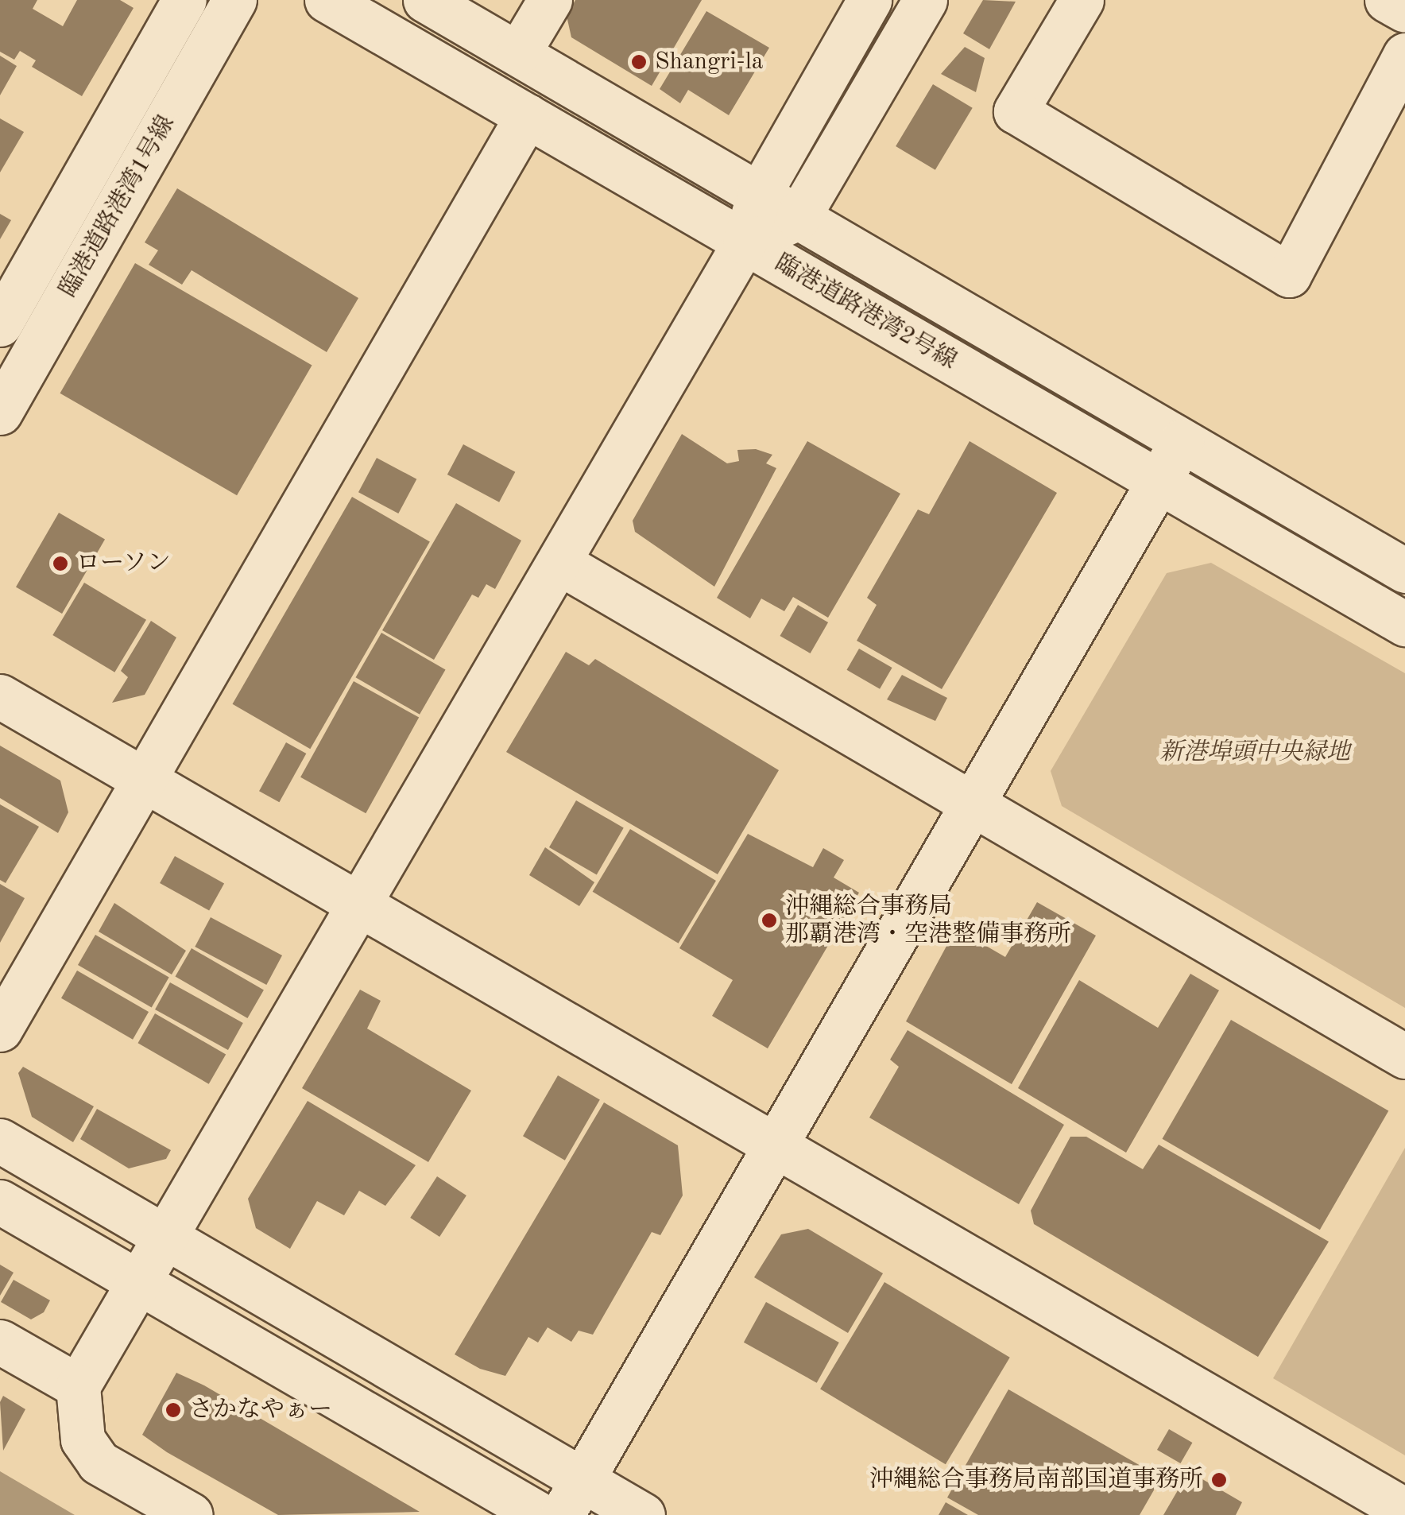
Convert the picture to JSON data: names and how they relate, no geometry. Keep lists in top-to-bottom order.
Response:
{
  "streets": {
    "street": ["臨港道路港湾1号線", "臨港道路港湾2号線"]
  },
  "parks": ["新港埠頭中央緑地"],
  "places": [
    "Shangri-la",
    "ローソン",
    "沖縄総合事務局 那覇港湾・空港整備事務所",
    "さかなやぁー",
    "沖縄総合事務局南部国道事務所"
  ]
}
